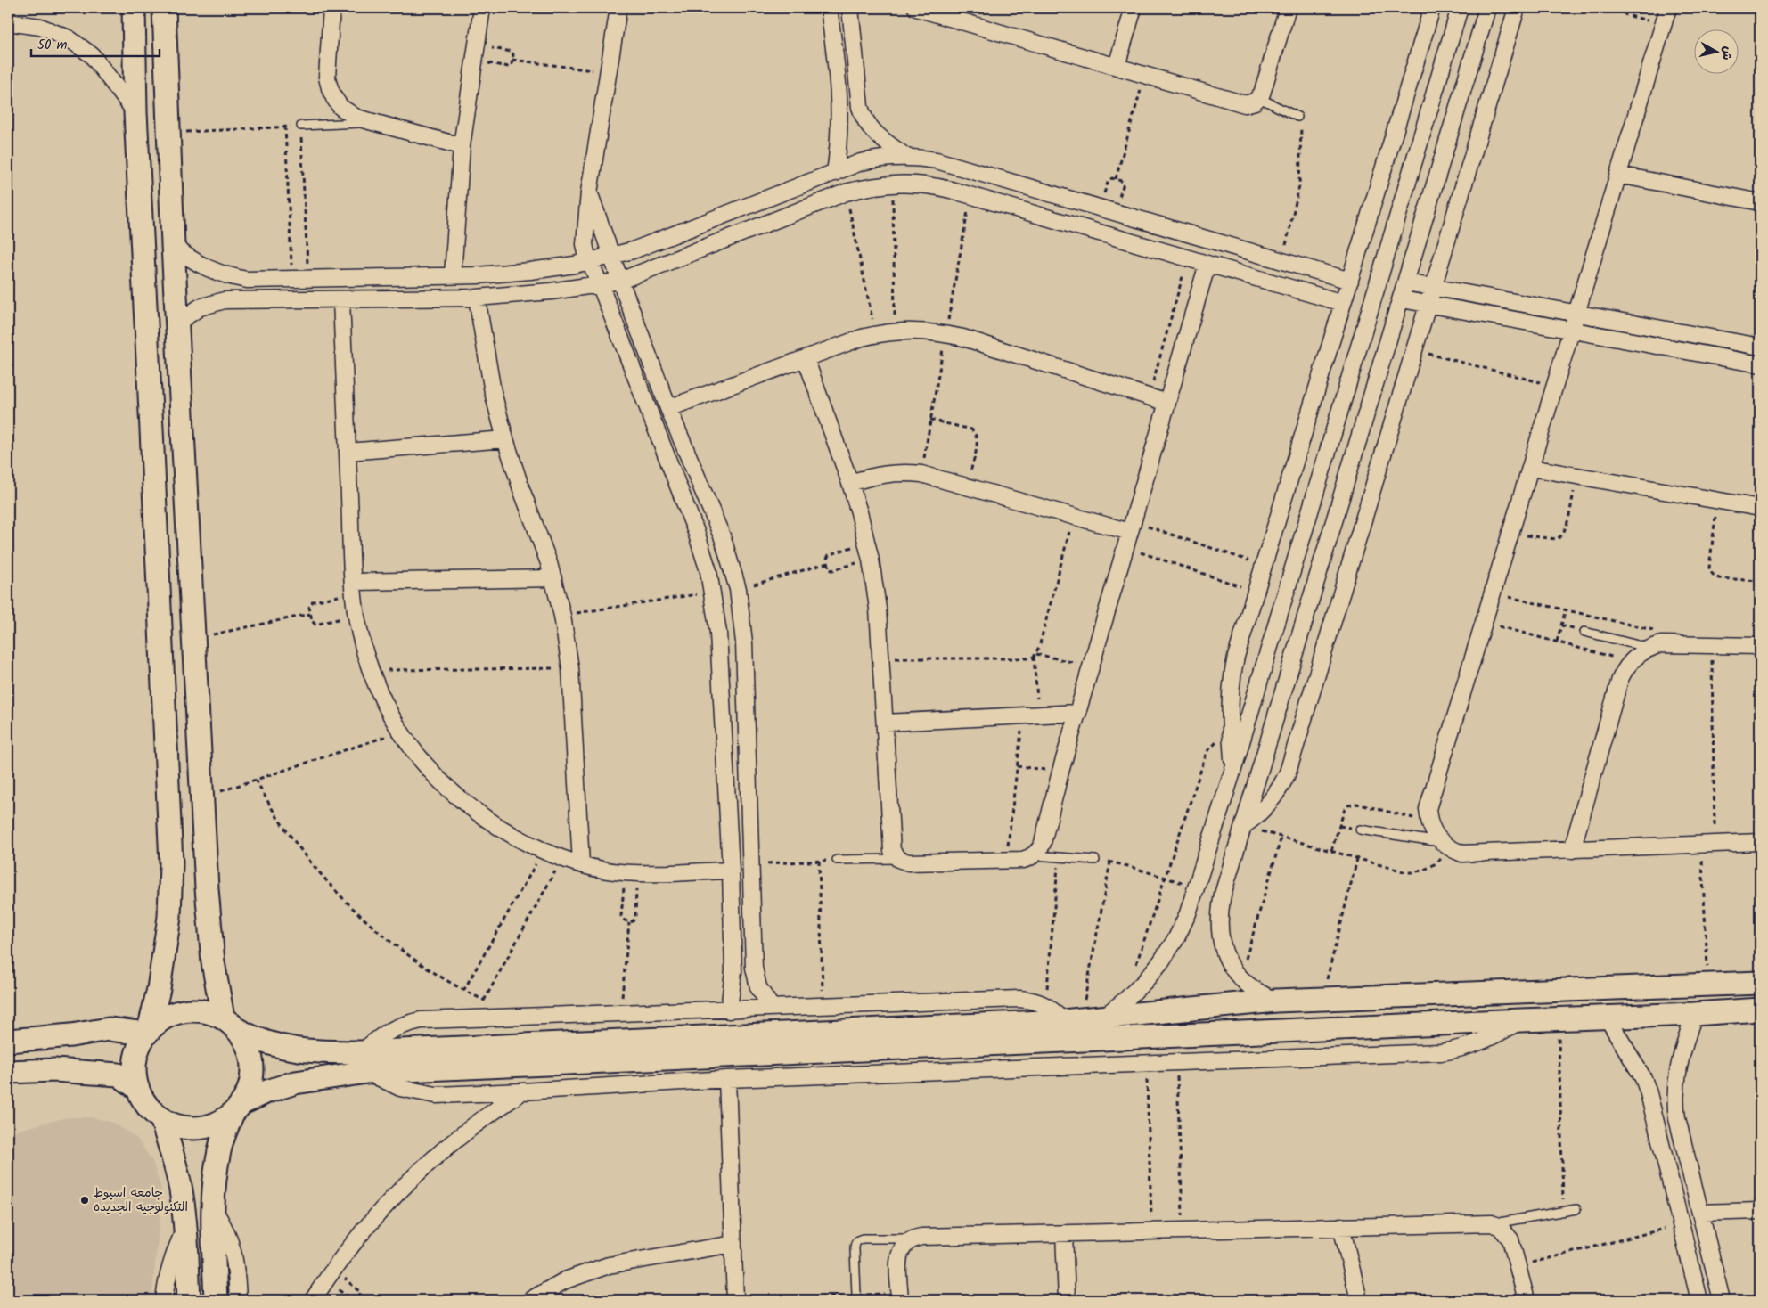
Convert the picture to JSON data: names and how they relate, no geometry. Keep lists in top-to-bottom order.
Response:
{
  "places": ["جامعه اسيوط التكنولوجيه الجديده"],
  "scale_bar": "50 m",
  "north": "right"
}
